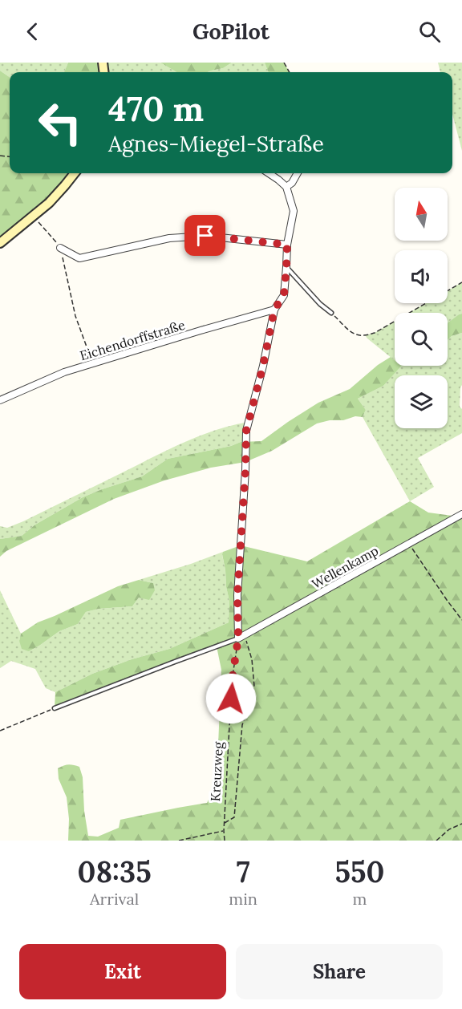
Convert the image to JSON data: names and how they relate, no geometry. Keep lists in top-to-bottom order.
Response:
{
  "streets": {
    "street": ["Eichendorffstraße", "Wellenkamp"],
    "path": ["Kreuzweg"]
  },
  "crossings": [
    ["Wellenkamp", "Kreuzweg"]
  ],
  "north": "top",
  "page": {
    "header": "GoPilot",
    "turn": ["470 m", "Agnes-Miegel-Straße"],
    "eta": [
      "08:35",
      "Arrival",
      "7",
      "min",
      "550",
      "m"
    ],
    "buttons": ["Exit", "Share"]
  }
}
